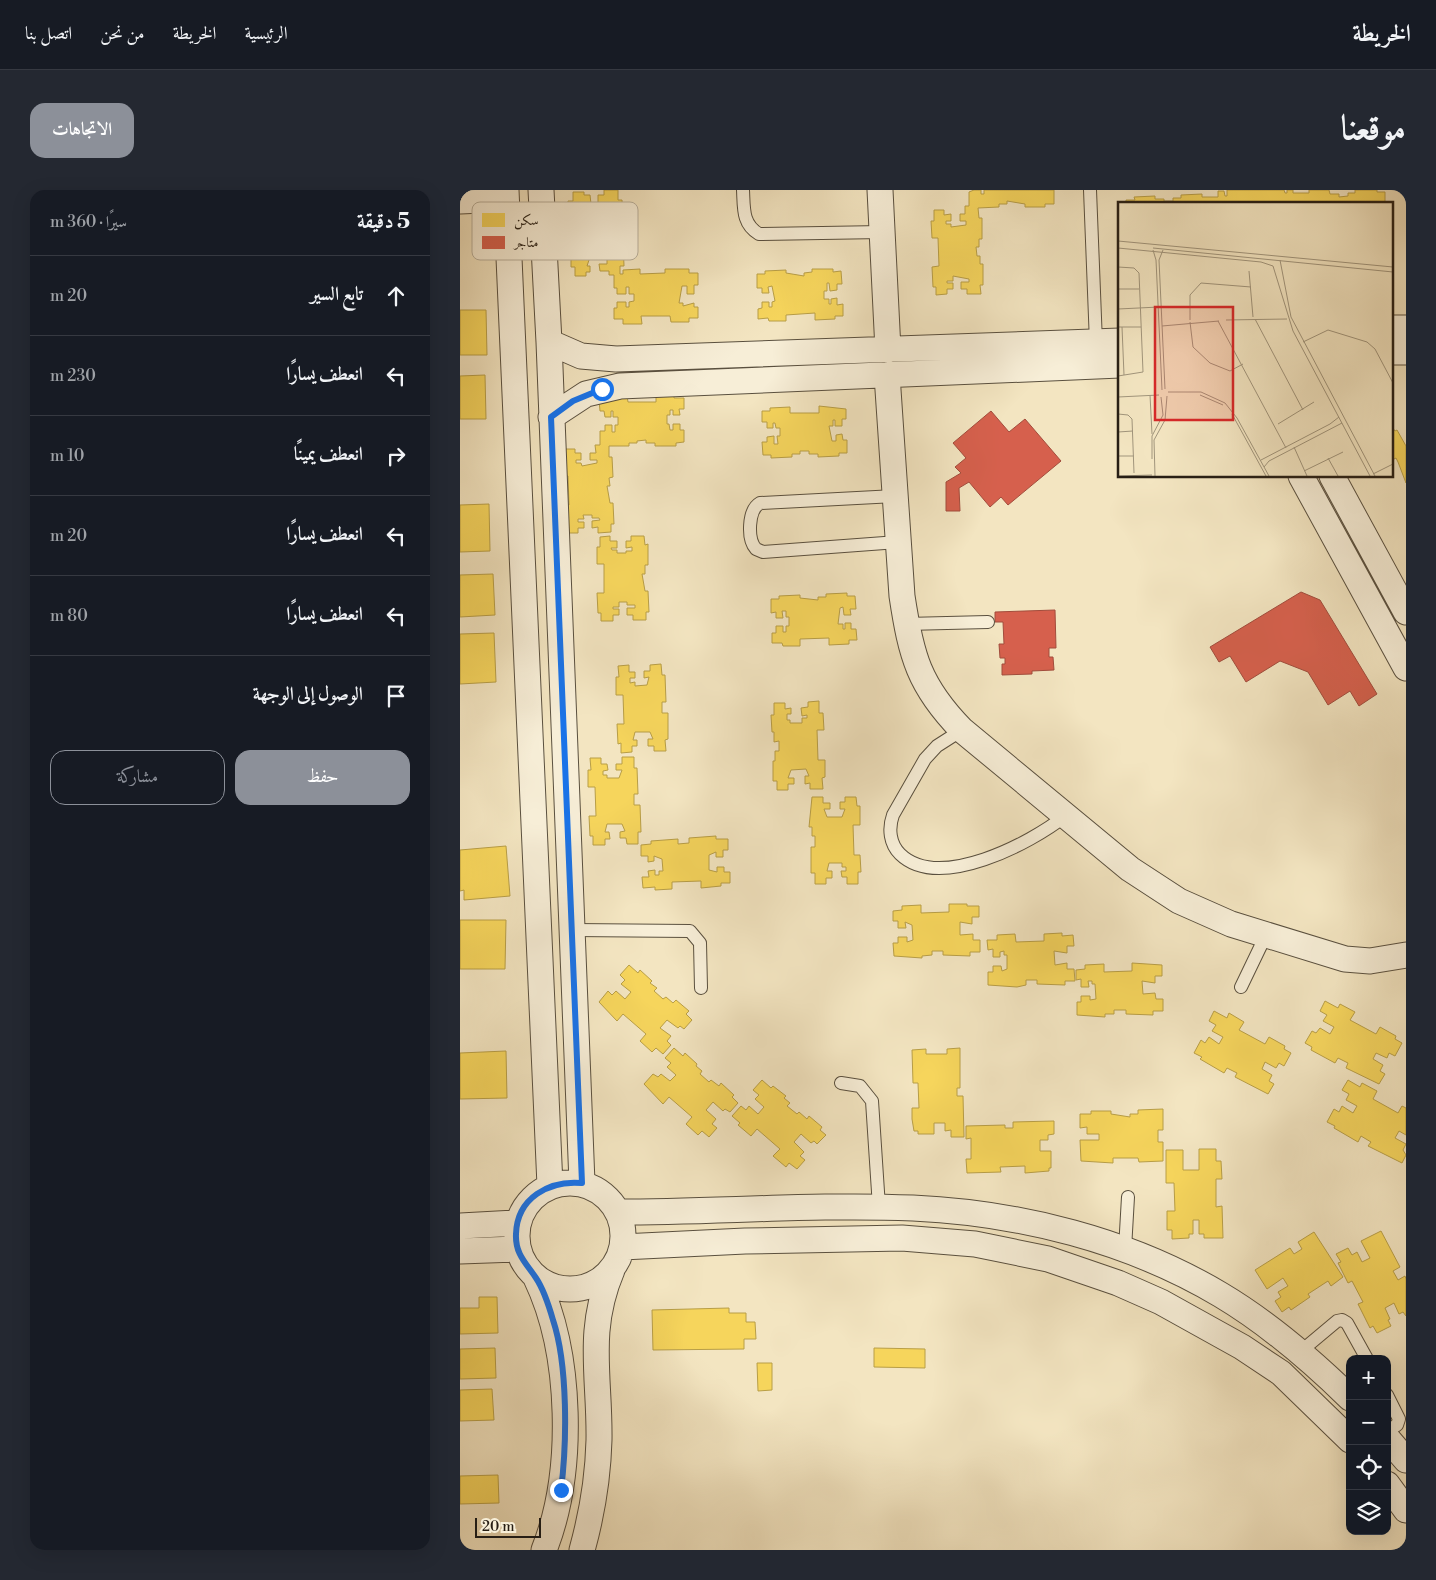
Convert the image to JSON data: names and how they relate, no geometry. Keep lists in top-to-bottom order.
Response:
{
  "legend": ["سكن", "متاجر"],
  "scale_bar": "20 m",
  "page": {
    "header": "الخريطة",
    "nav": [
      "الرئيسية",
      "الخريطة",
      "من نحن",
      "اتصل بنا"
    ],
    "title": "موقعنا",
    "buttons": [
      "الاتجاهات",
      ["حفظ", "مشاركة"]
    ],
    "heading": ["5 دقيقة", "سيرًا · 360 m"],
    "list": [
      ["تابع السير", "20 m"],
      ["انعطف يسارًا", "230 m"],
      ["انعطف يمينًا", "10 m"],
      ["انعطف يسارًا", "20 m"],
      ["انعطف يسارًا", "80 m"],
      "الوصول إلى الوجهة"
    ],
    "map_buttons": ["+", "−"],
    "scale": "20 m"
  }
}
